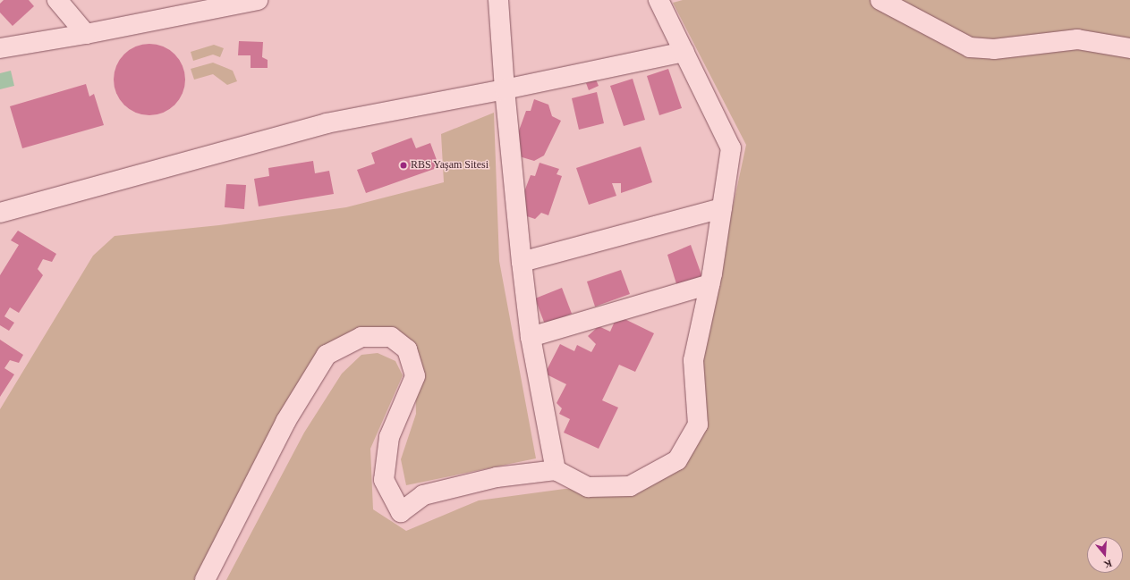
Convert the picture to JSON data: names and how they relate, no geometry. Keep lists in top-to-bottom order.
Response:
{
  "places": ["RBS Yaşam Sitesi"],
  "north": "bottom"
}
